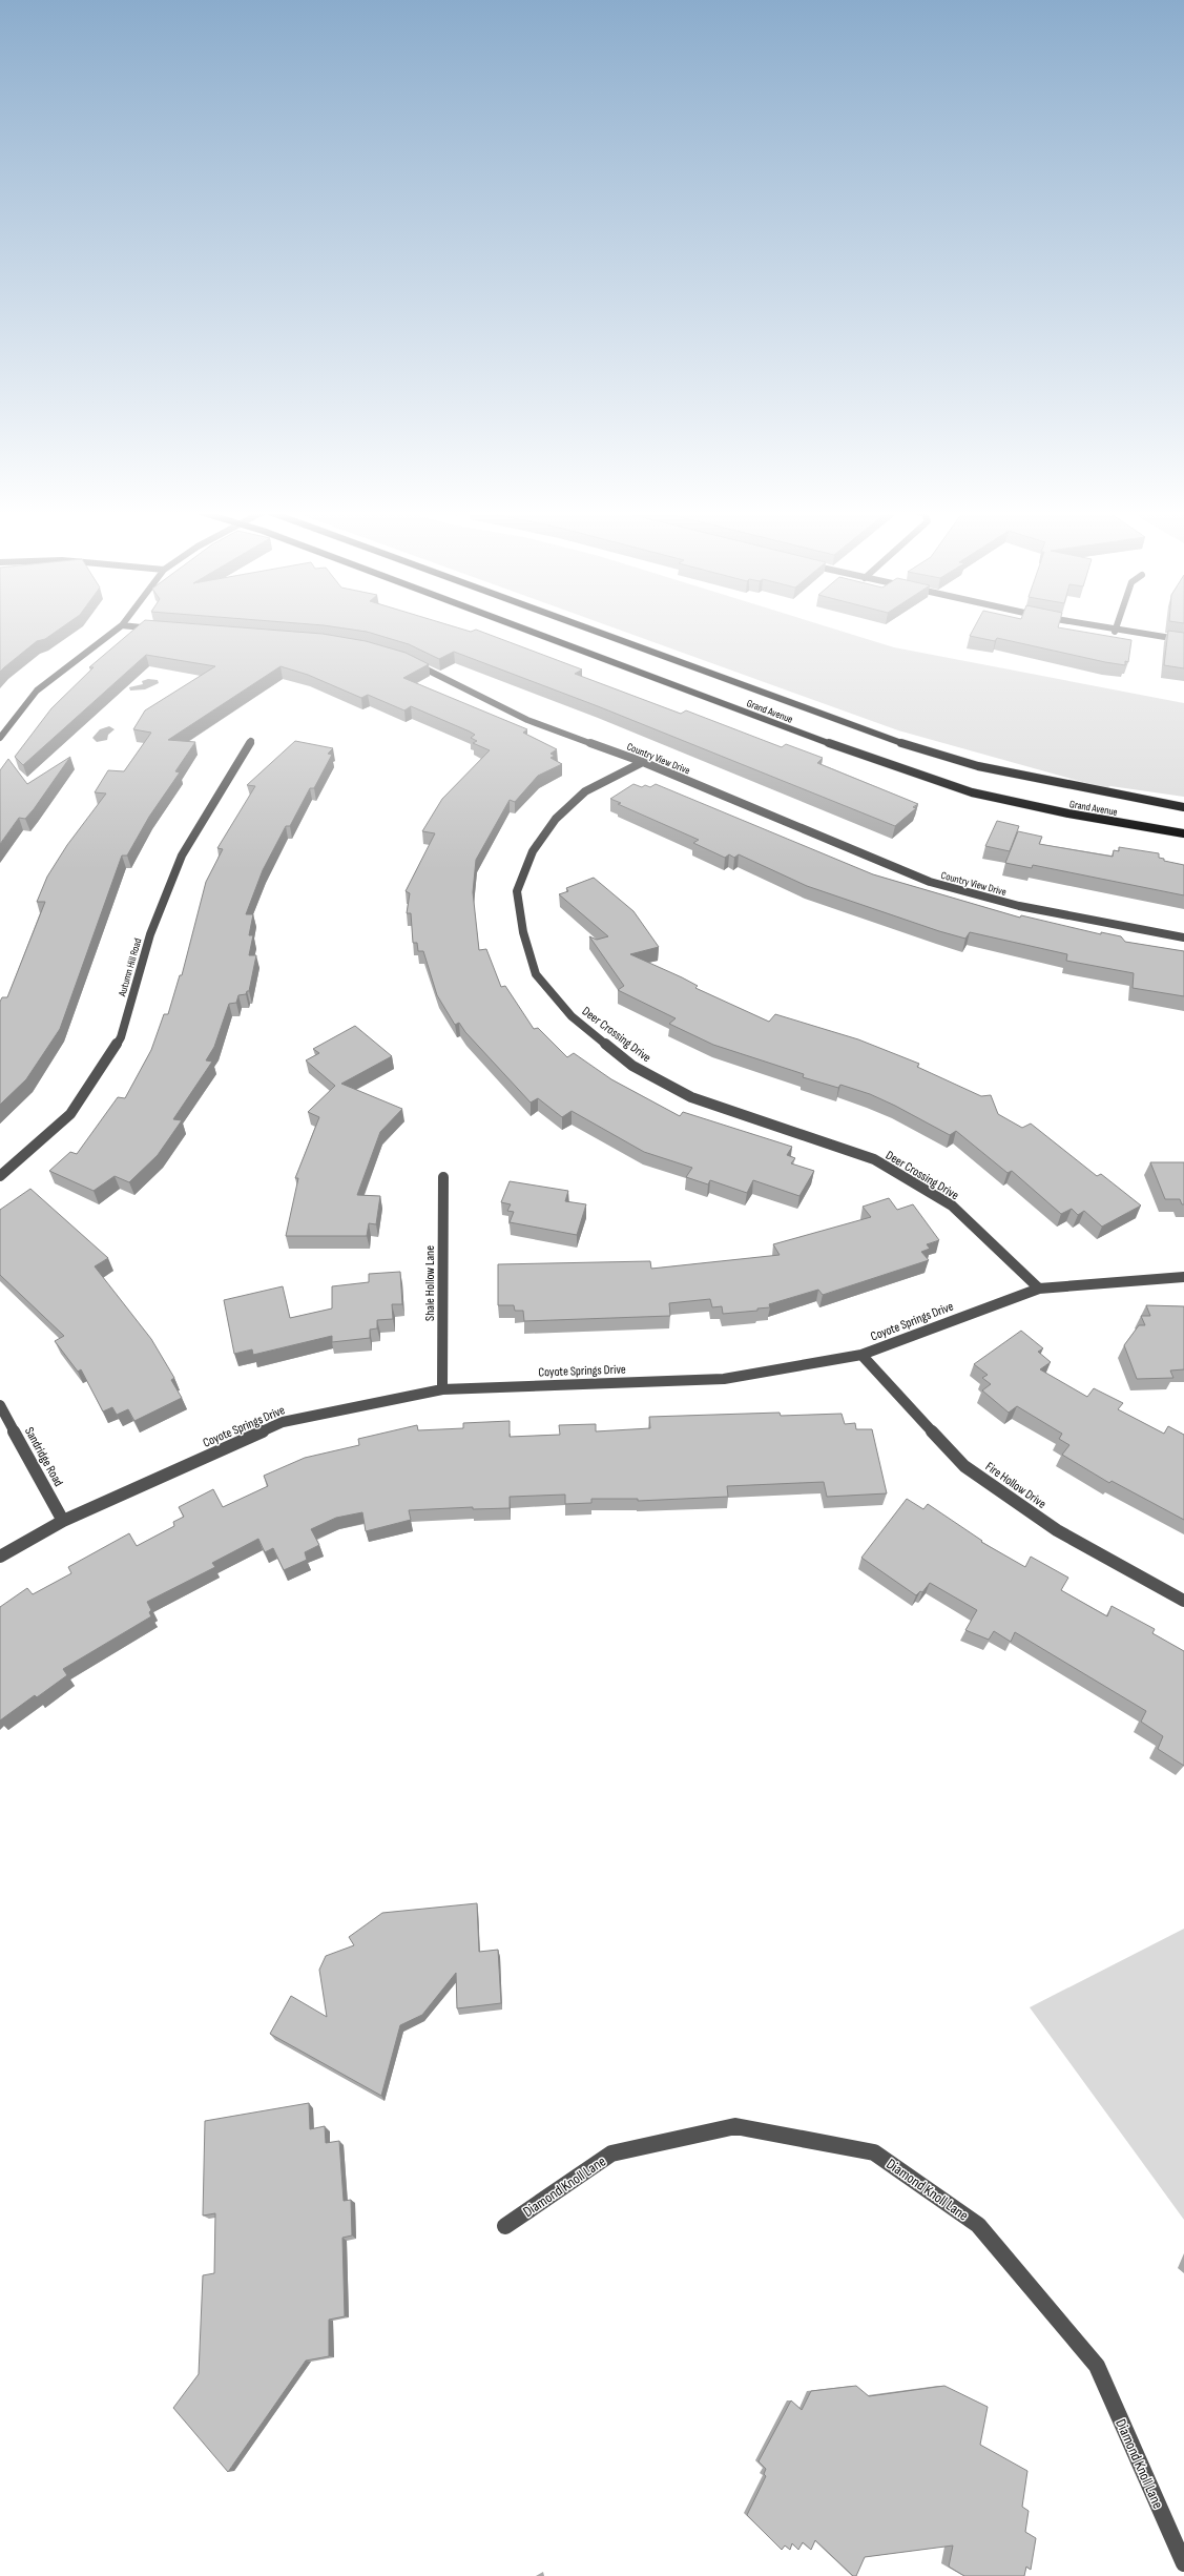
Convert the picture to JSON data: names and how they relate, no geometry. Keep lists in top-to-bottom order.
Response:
{
  "streets": {
    "main road": ["Grand Avenue"],
    "street": [
      "Country View Drive",
      "Autumn Hill Road",
      "Deer Crossing Drive",
      "Shale Hollow Lane",
      "Coyote Springs Drive",
      "Sandridge Road",
      "Fire Hollow Drive",
      "Diamond Knoll Lane"
    ]
  },
  "crossings": [
    ["Country View Drive", "Deer Crossing Drive"],
    ["Deer Crossing Drive", "Coyote Springs Drive"],
    ["Shale Hollow Lane", "Coyote Springs Drive"],
    ["Coyote Springs Drive", "Sandridge Road"],
    ["Coyote Springs Drive", "Fire Hollow Drive"]
  ]
}
